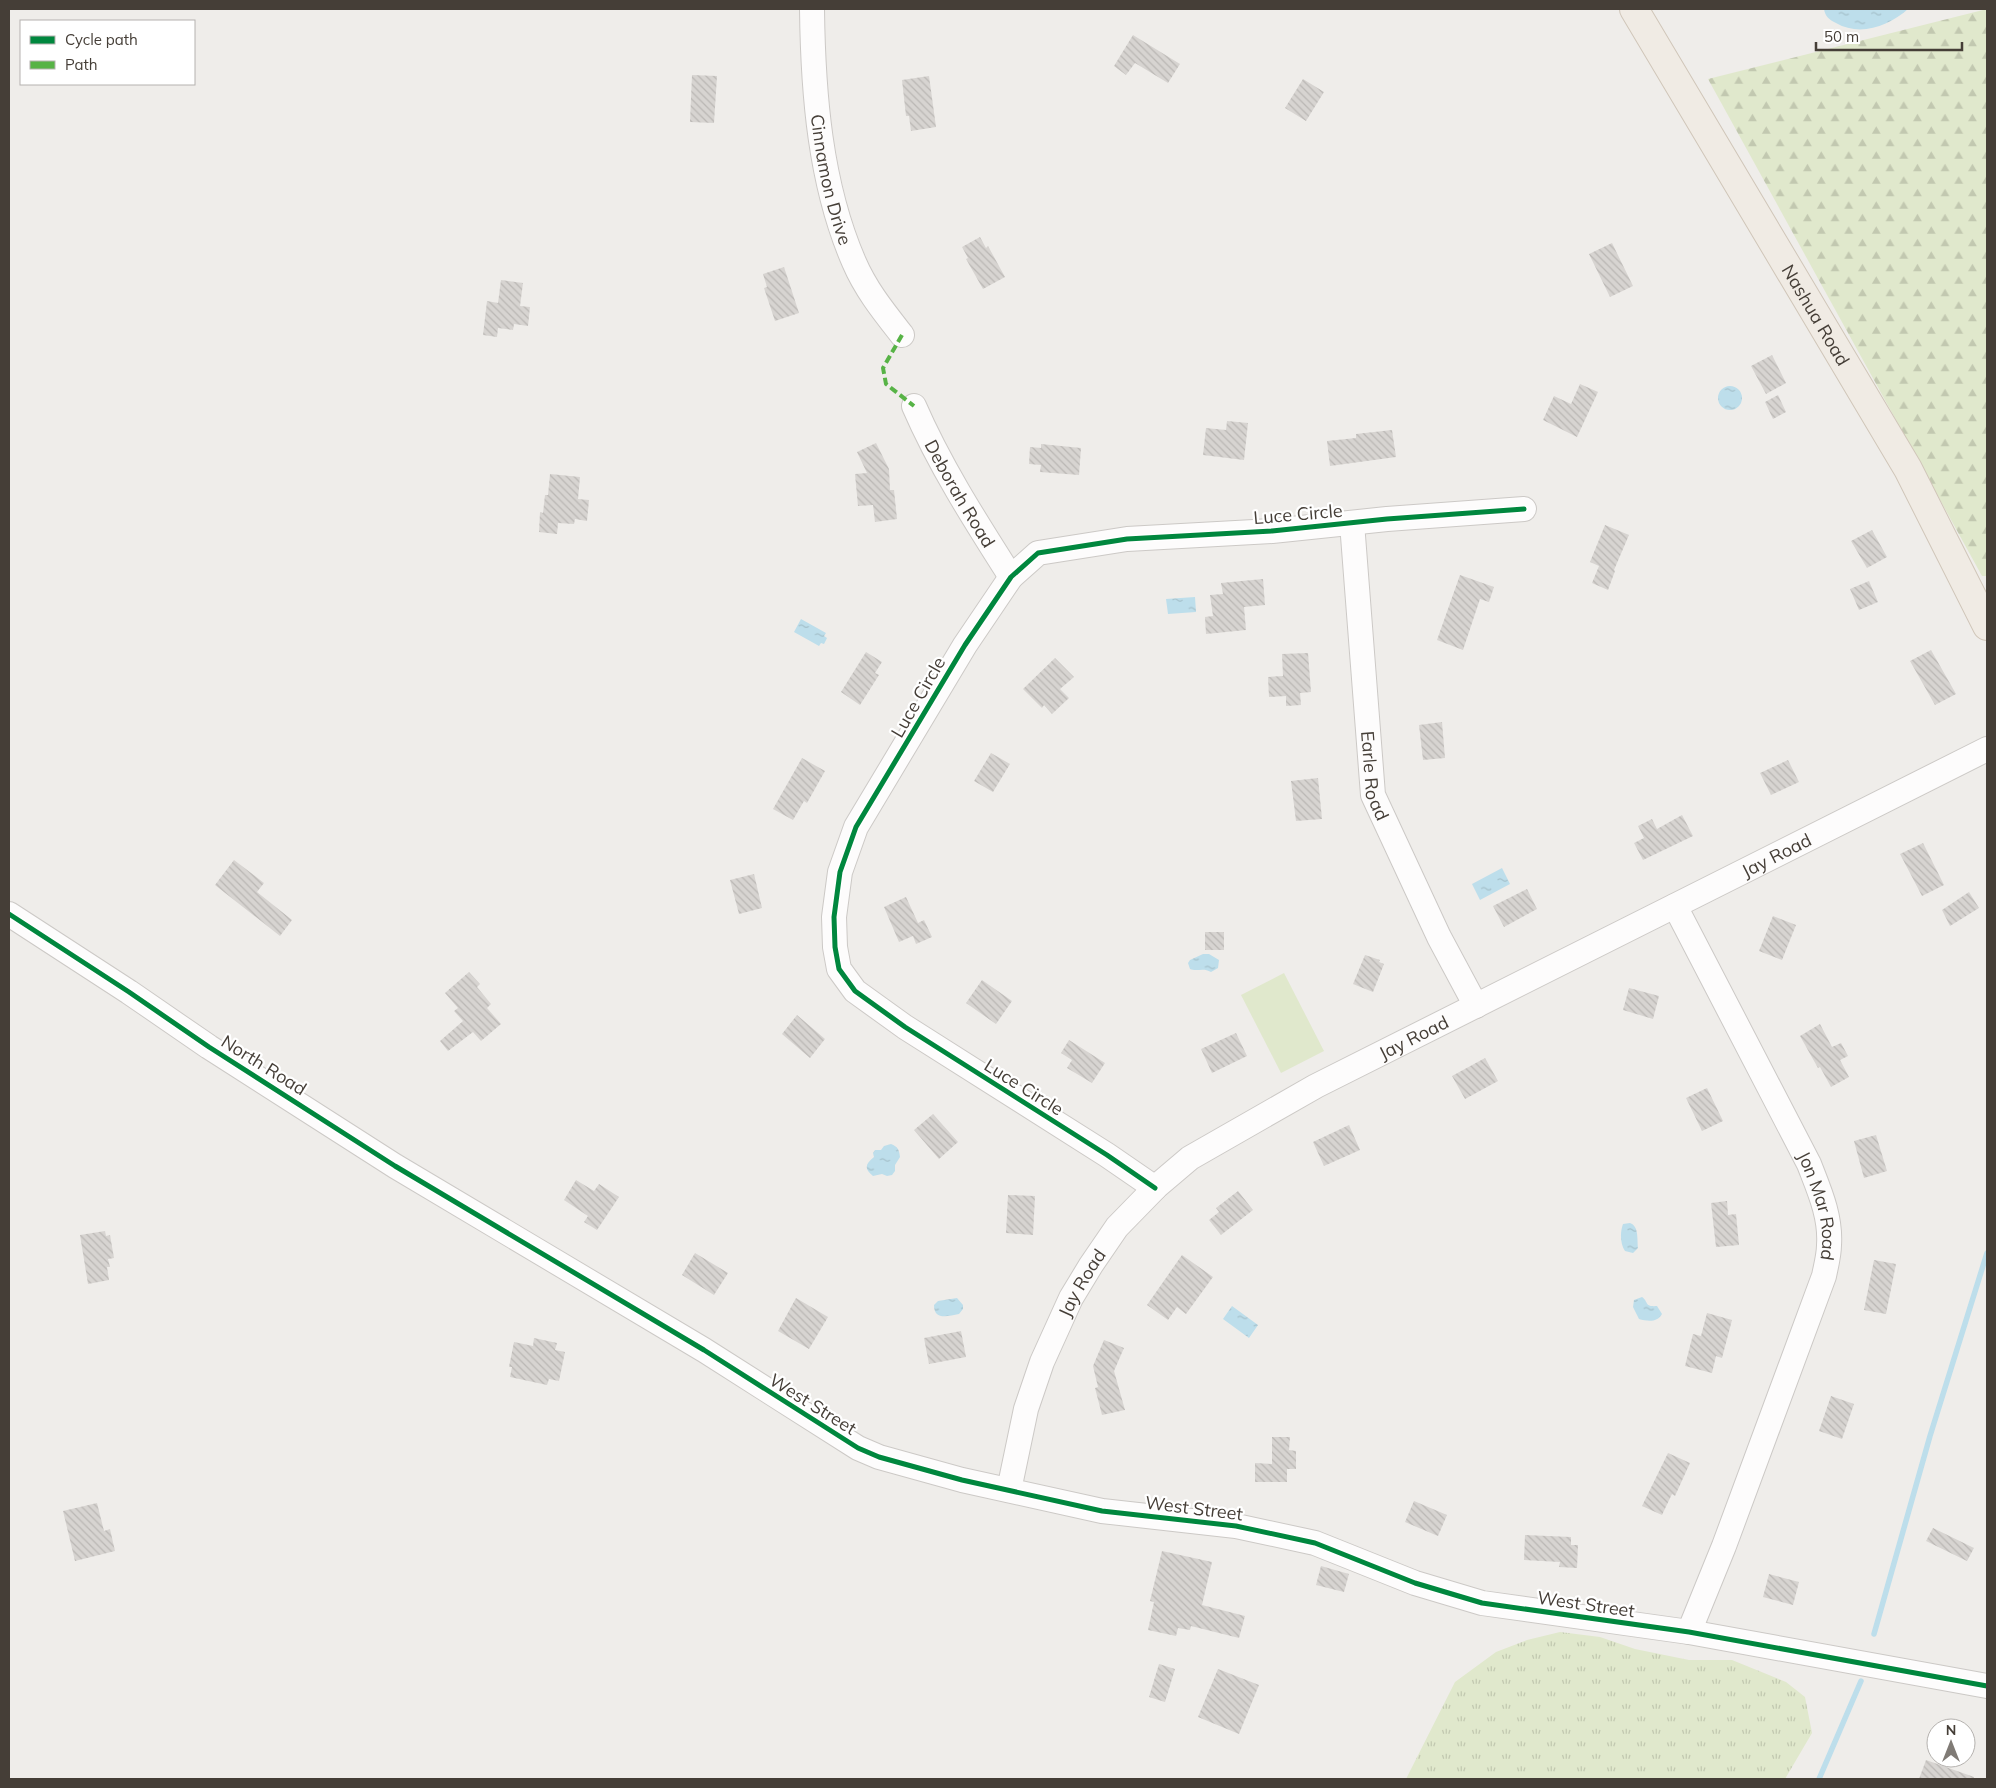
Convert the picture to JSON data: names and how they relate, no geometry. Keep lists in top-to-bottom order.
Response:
{
  "streets": {
    "main road": ["Nashua Road"],
    "street": [
      "Cinnamon Drive",
      "Deborah Road",
      "Luce Circle",
      "Earle Road",
      "Jay Road",
      "North Road",
      "Jon Mar Road",
      "West Street"
    ]
  },
  "crossings": [
    ["Deborah Road", "Luce Circle"],
    ["Luce Circle", "Earle Road"],
    ["Luce Circle", "Jay Road"],
    ["Earle Road", "Jay Road"],
    ["Jay Road", "Jon Mar Road"],
    ["Jay Road", "West Street"],
    ["North Road", "West Street"],
    ["Jon Mar Road", "West Street"]
  ],
  "legend": ["Cycle path", "Path"],
  "scale_bar": "50 m",
  "north": "top"
}
